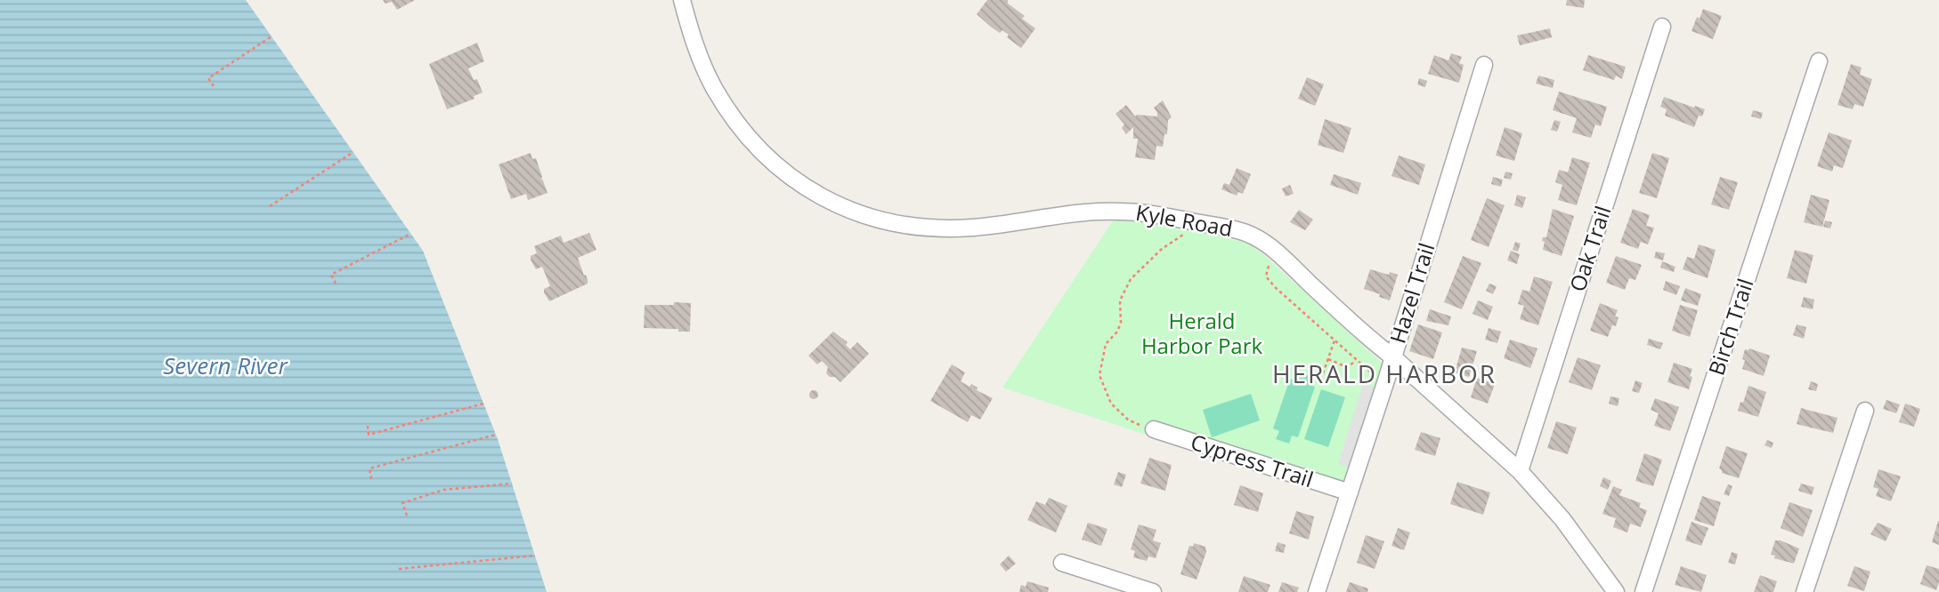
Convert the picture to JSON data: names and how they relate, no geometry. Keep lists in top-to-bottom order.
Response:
{
  "streets": {
    "street": [
      "Kyle Road",
      "Oak Trail",
      "Hazel Trail",
      "Birch Trail",
      "Cypress Trail"
    ]
  },
  "crossings": [
    ["Kyle Road", "Oak Trail"],
    ["Kyle Road", "Hazel Trail"],
    ["Hazel Trail", "Cypress Trail"]
  ],
  "districts": ["HERALD HARBOR"],
  "water": ["Severn River"],
  "parks": ["Herald Harbor Park"]
}
